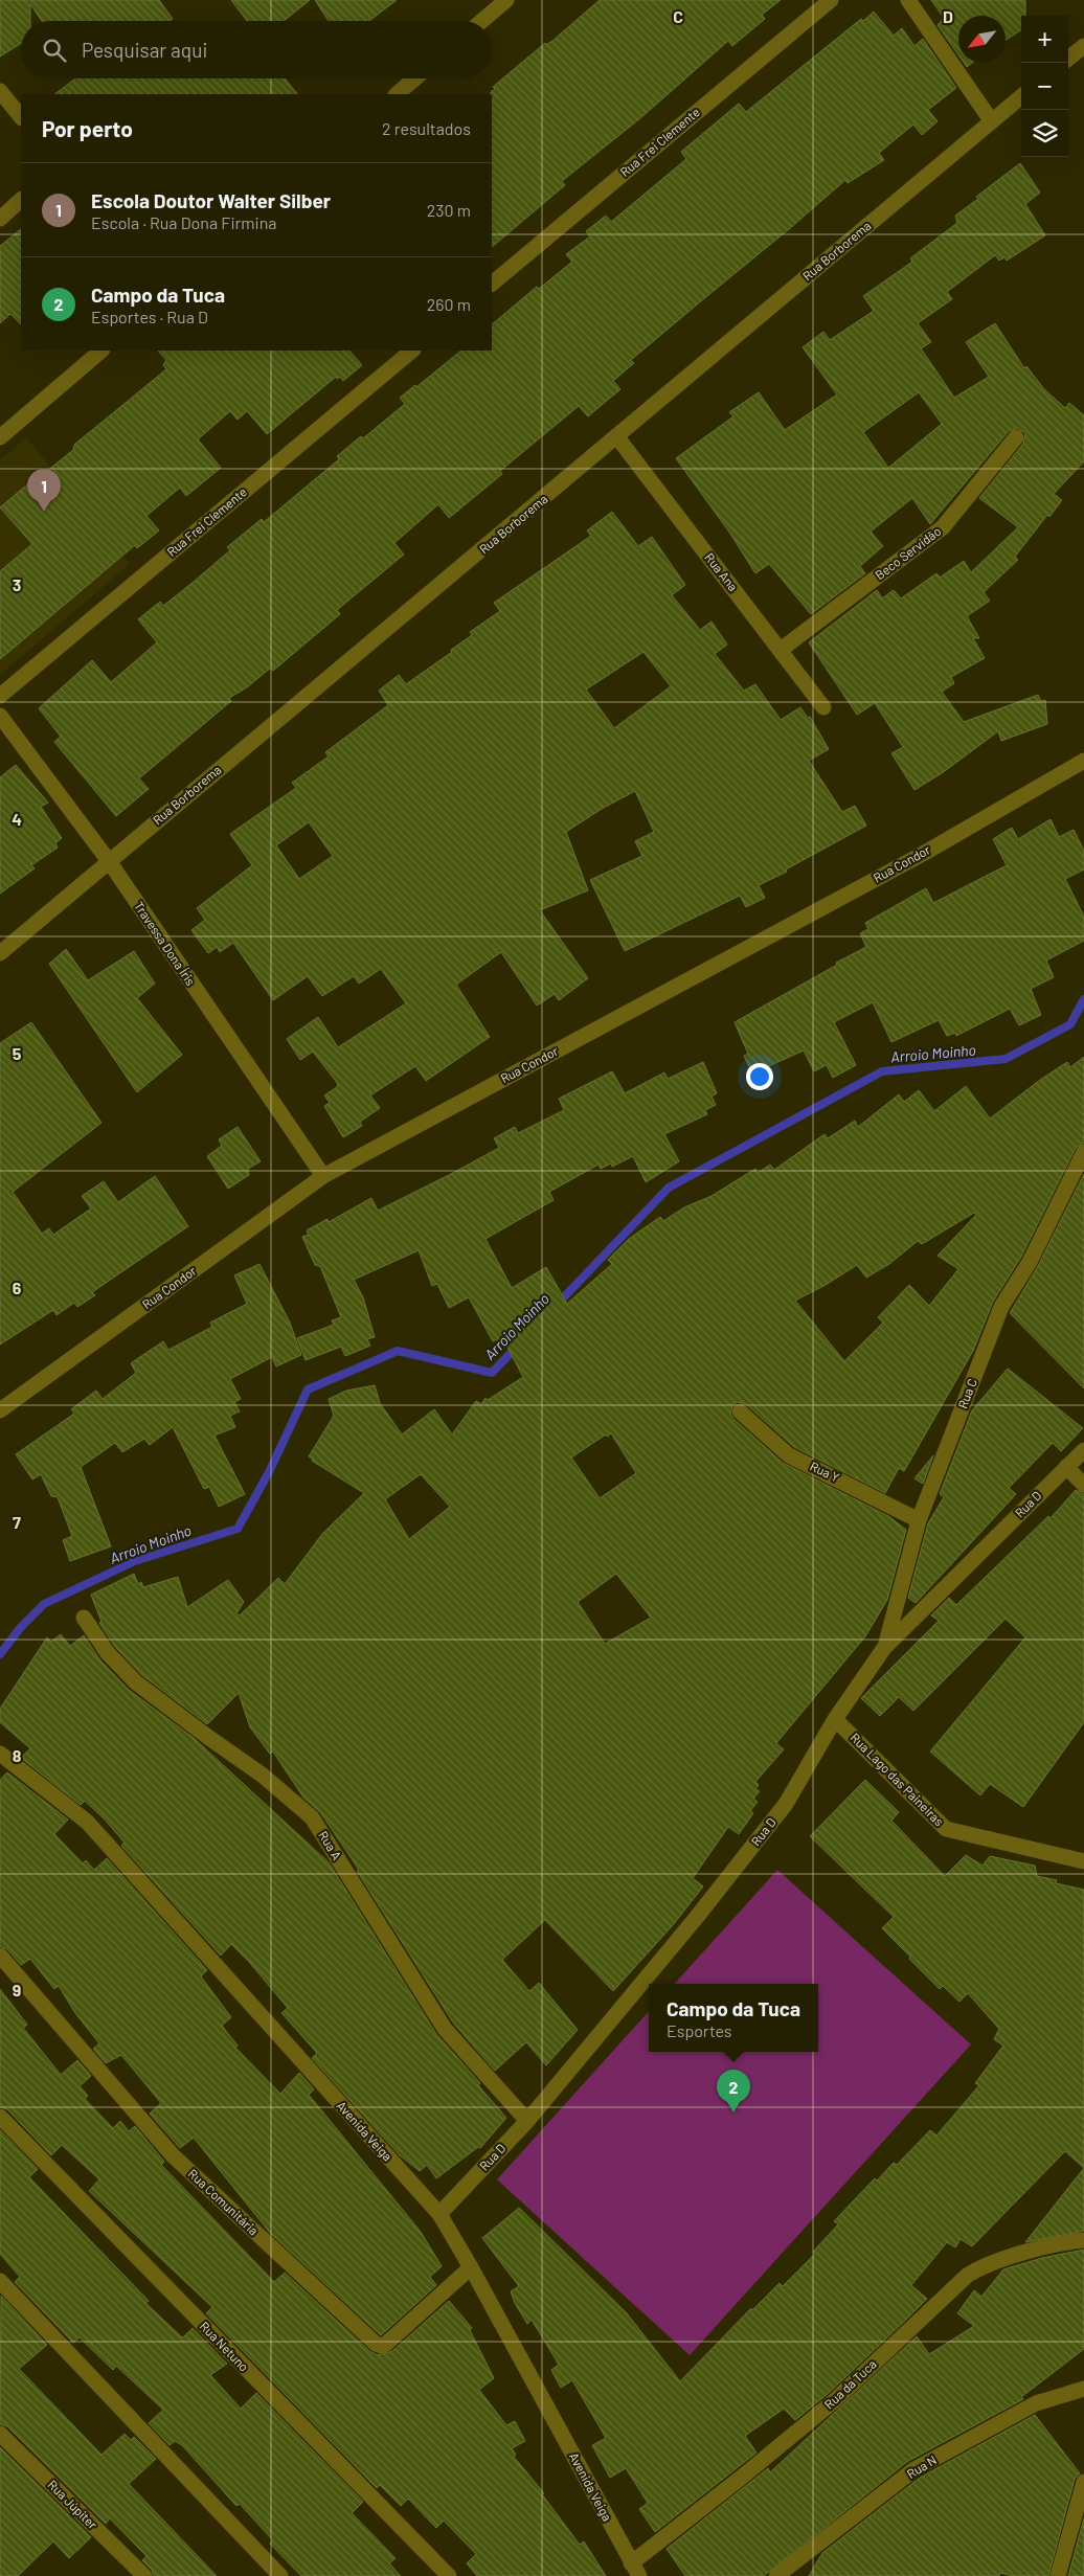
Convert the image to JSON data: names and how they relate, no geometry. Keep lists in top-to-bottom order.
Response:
{
  "streets": {
    "street": [
      "Rua Frei Clemente",
      "Rua Borborema",
      "Beco Servidão",
      "Rua Ana",
      "Rua Condor",
      "Travessa Dona Íris",
      "Rua C",
      "Rua Y",
      "Rua D",
      "Rua Lago das Paineiras",
      "Rua A",
      "Avenida Veiga",
      "Rua Comunitária",
      "Rua Netuno",
      "Rua da Tuca",
      "Rua N",
      "Rua Júpiter"
    ]
  },
  "crossings": [
    ["Rua Borborema", "Rua Ana"],
    ["Rua Borborema", "Travessa Dona Íris"],
    ["Beco Servidão", "Rua Ana"],
    ["Rua Condor", "Travessa Dona Íris"],
    ["Rua C", "Rua Y"],
    ["Rua C", "Rua D"],
    ["Rua D", "Rua Lago das Paineiras"],
    ["Rua D", "Rua A"],
    ["Rua D", "Avenida Veiga"],
    ["Avenida Veiga", "Rua Comunitária"],
    ["Avenida Veiga", "Rua da Tuca"]
  ],
  "water": ["Arroio Moinho"],
  "north": "bottom left",
  "page": {
    "map_buttons": ["+", "−"],
    "search": "Pesquisar aqui",
    "heading": ["Por perto", "2 resultados"],
    "list": [
      {
        "mark": "1",
        "name": "Escola Doutor Walter Silber",
        "note": "Escola · Rua Dona Firmina",
        "value": "230 m"
      },
      {
        "mark": "2",
        "name": "Campo da Tuca",
        "note": "Esportes · Rua D",
        "value": "260 m"
      }
    ],
    "pins": ["1", "2"],
    "popup": ["Campo da Tuca", "Esportes"]
  },
  "grid": {
    "columns": ["C", "D"],
    "rows": [
      "3",
      "4",
      "5",
      "6",
      "7",
      "8",
      "9"
    ]
  }
}
